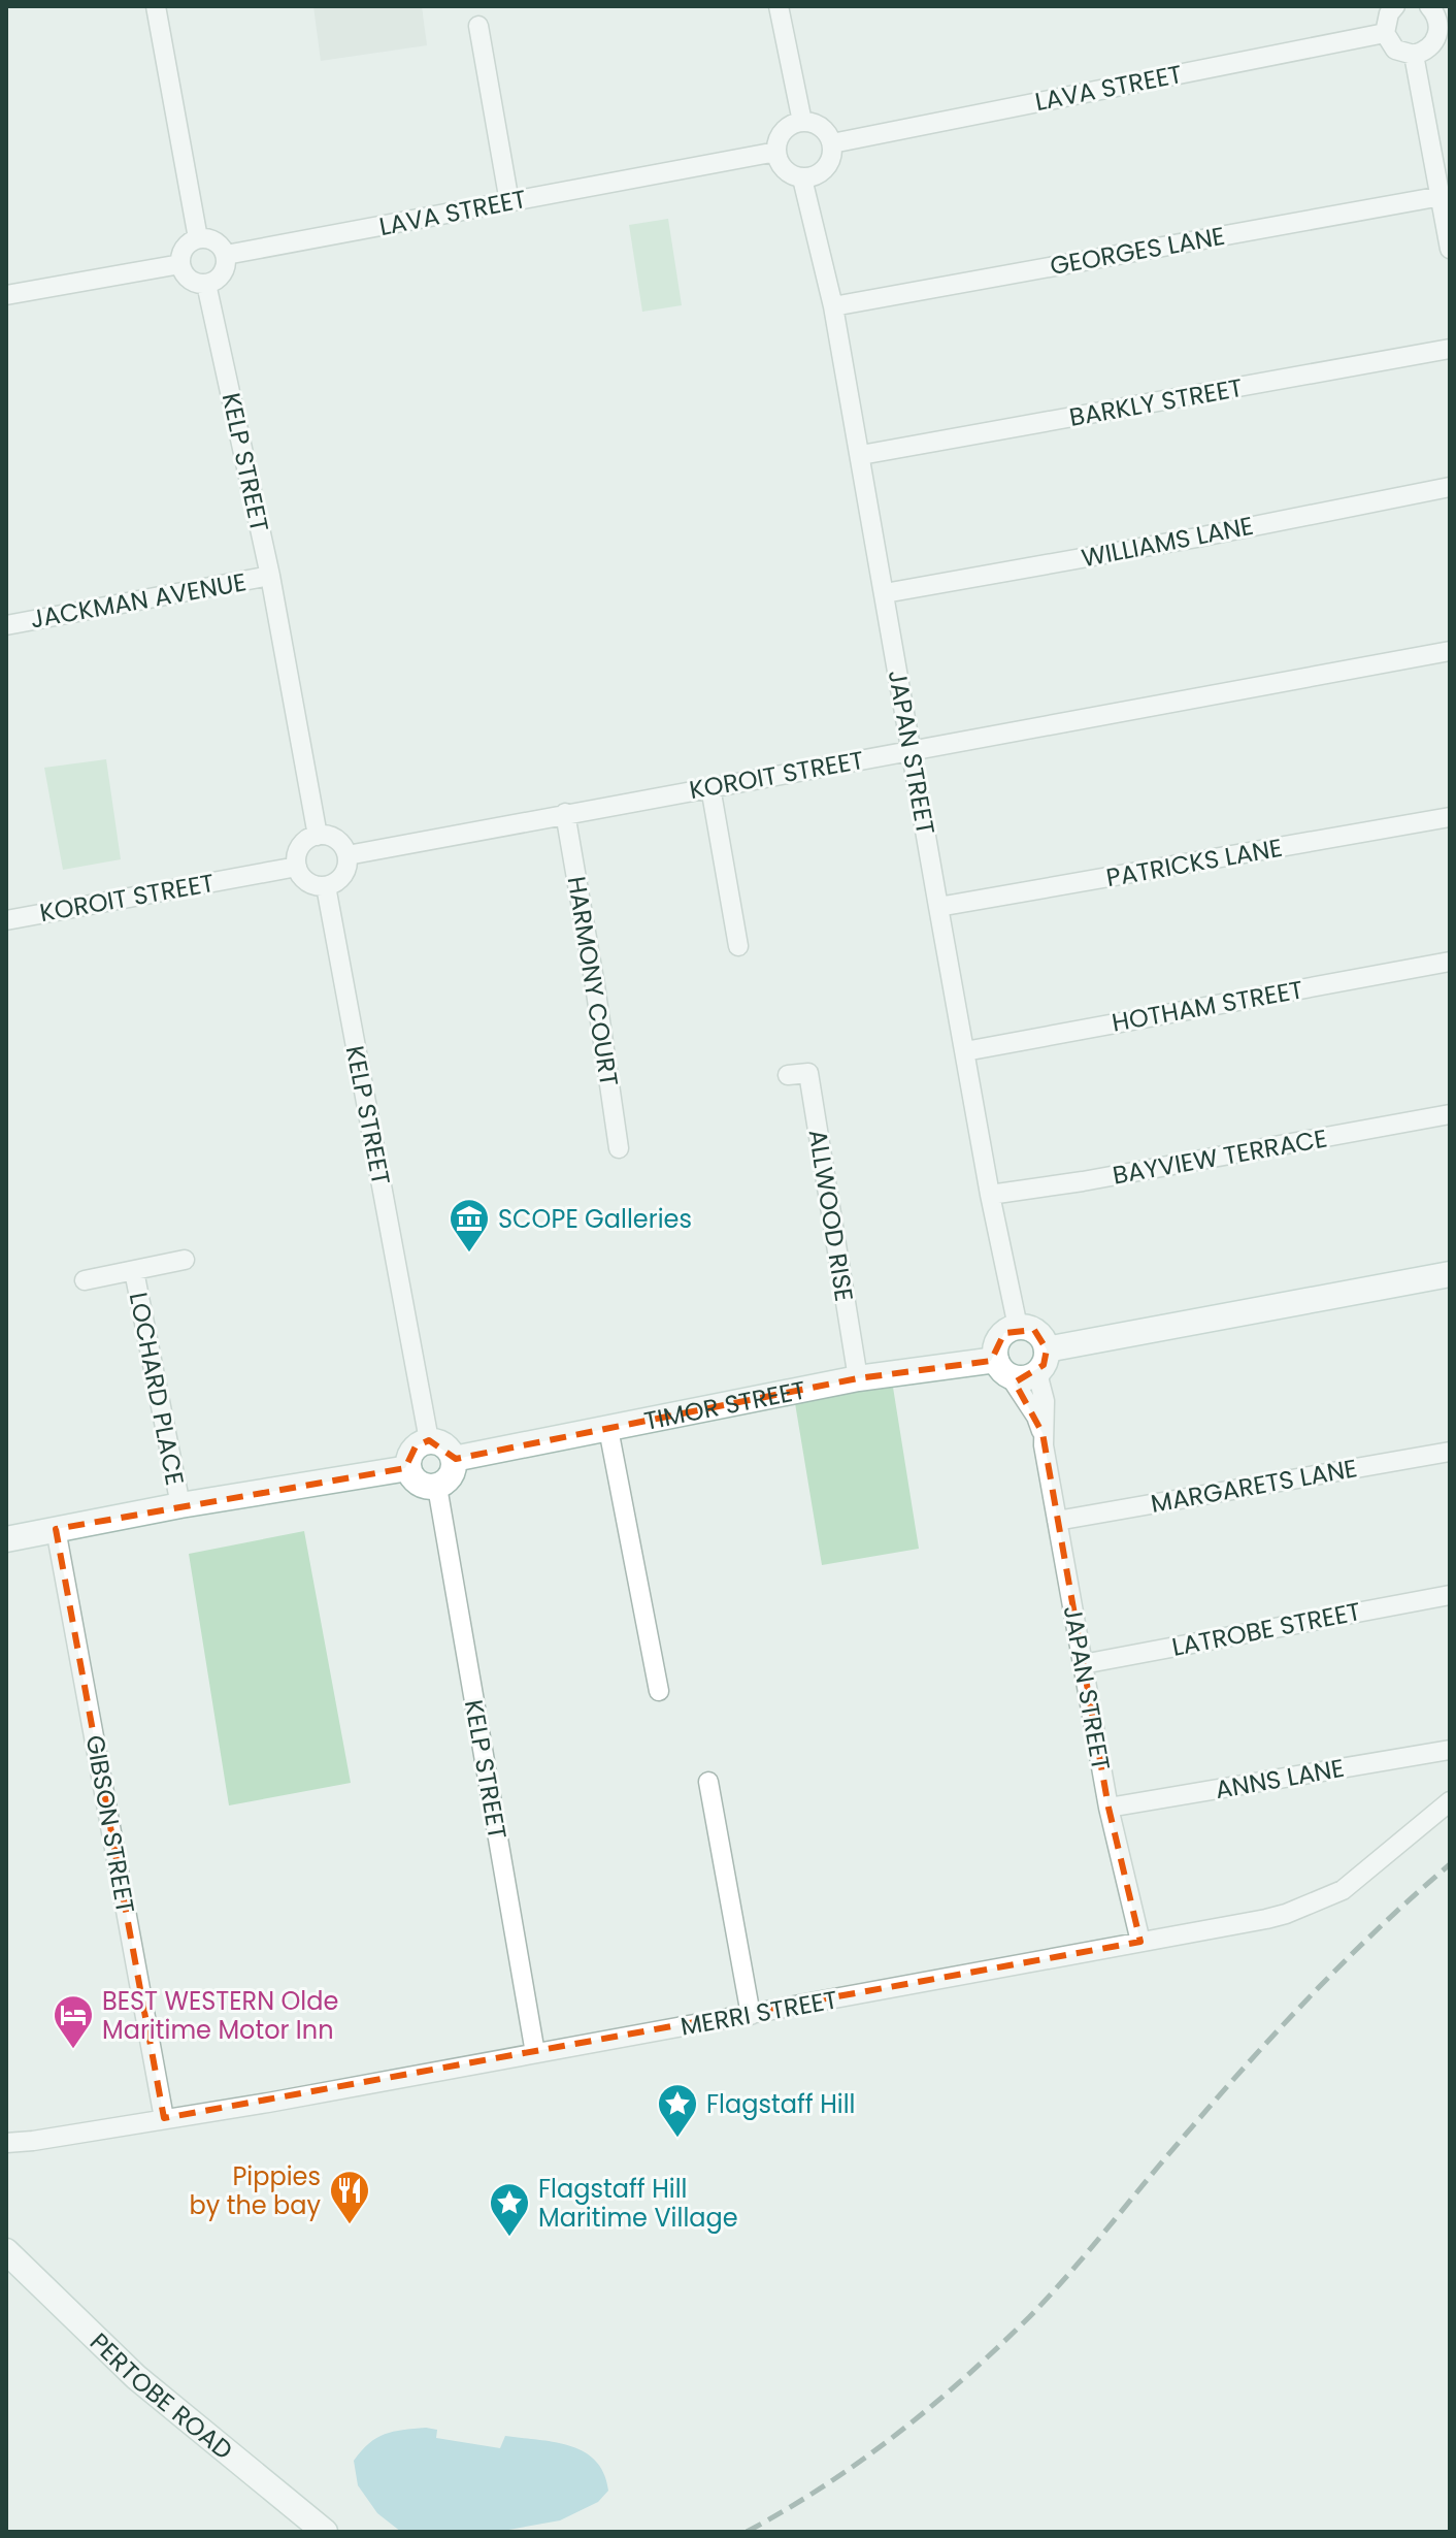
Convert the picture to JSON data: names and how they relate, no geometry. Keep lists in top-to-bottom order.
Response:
{
  "streets": {
    "street": [
      "LAVA STREET",
      "GEORGES LANE",
      "BARKLY STREET",
      "KELP STREET",
      "WILLIAMS LANE",
      "JACKMAN AVENUE",
      "JAPAN STREET",
      "KOROIT STREET",
      "PATRICKS LANE",
      "HARMONY COURT",
      "HOTHAM STREET",
      "BAYVIEW TERRACE",
      "ALLWOOD RISE",
      "LOCHARD PLACE",
      "TIMOR STREET",
      "MARGARETS LANE",
      "LATROBE STREET",
      "ANNS LANE",
      "GIBSON STREET",
      "MERRI STREET",
      "PERTOBE ROAD"
    ]
  },
  "crossings": [
    ["LAVA STREET", "KELP STREET"],
    ["LAVA STREET", "JAPAN STREET"],
    ["GEORGES LANE", "JAPAN STREET"],
    ["BARKLY STREET", "JAPAN STREET"],
    ["KELP STREET", "JACKMAN AVENUE"],
    ["KELP STREET", "KOROIT STREET"],
    ["KELP STREET", "TIMOR STREET"],
    ["KELP STREET", "MERRI STREET"],
    ["WILLIAMS LANE", "JAPAN STREET"],
    ["JAPAN STREET", "KOROIT STREET"],
    ["JAPAN STREET", "PATRICKS LANE"],
    ["JAPAN STREET", "HOTHAM STREET"],
    ["JAPAN STREET", "BAYVIEW TERRACE"],
    ["JAPAN STREET", "TIMOR STREET"],
    ["JAPAN STREET", "MARGARETS LANE"],
    ["JAPAN STREET", "LATROBE STREET"],
    ["JAPAN STREET", "ANNS LANE"],
    ["JAPAN STREET", "MERRI STREET"],
    ["KOROIT STREET", "HARMONY COURT"],
    ["ALLWOOD RISE", "TIMOR STREET"],
    ["GIBSON STREET", "MERRI STREET"]
  ],
  "places": {
    "museum": ["SCOPE Galleries"],
    "hotel": ["BEST WESTERN Olde Maritime Motor Inn"],
    "place": ["Flagstaff Hill", "Flagstaff Hill Maritime Village"],
    "restaurant": ["Pippies by the bay"]
  }
}
